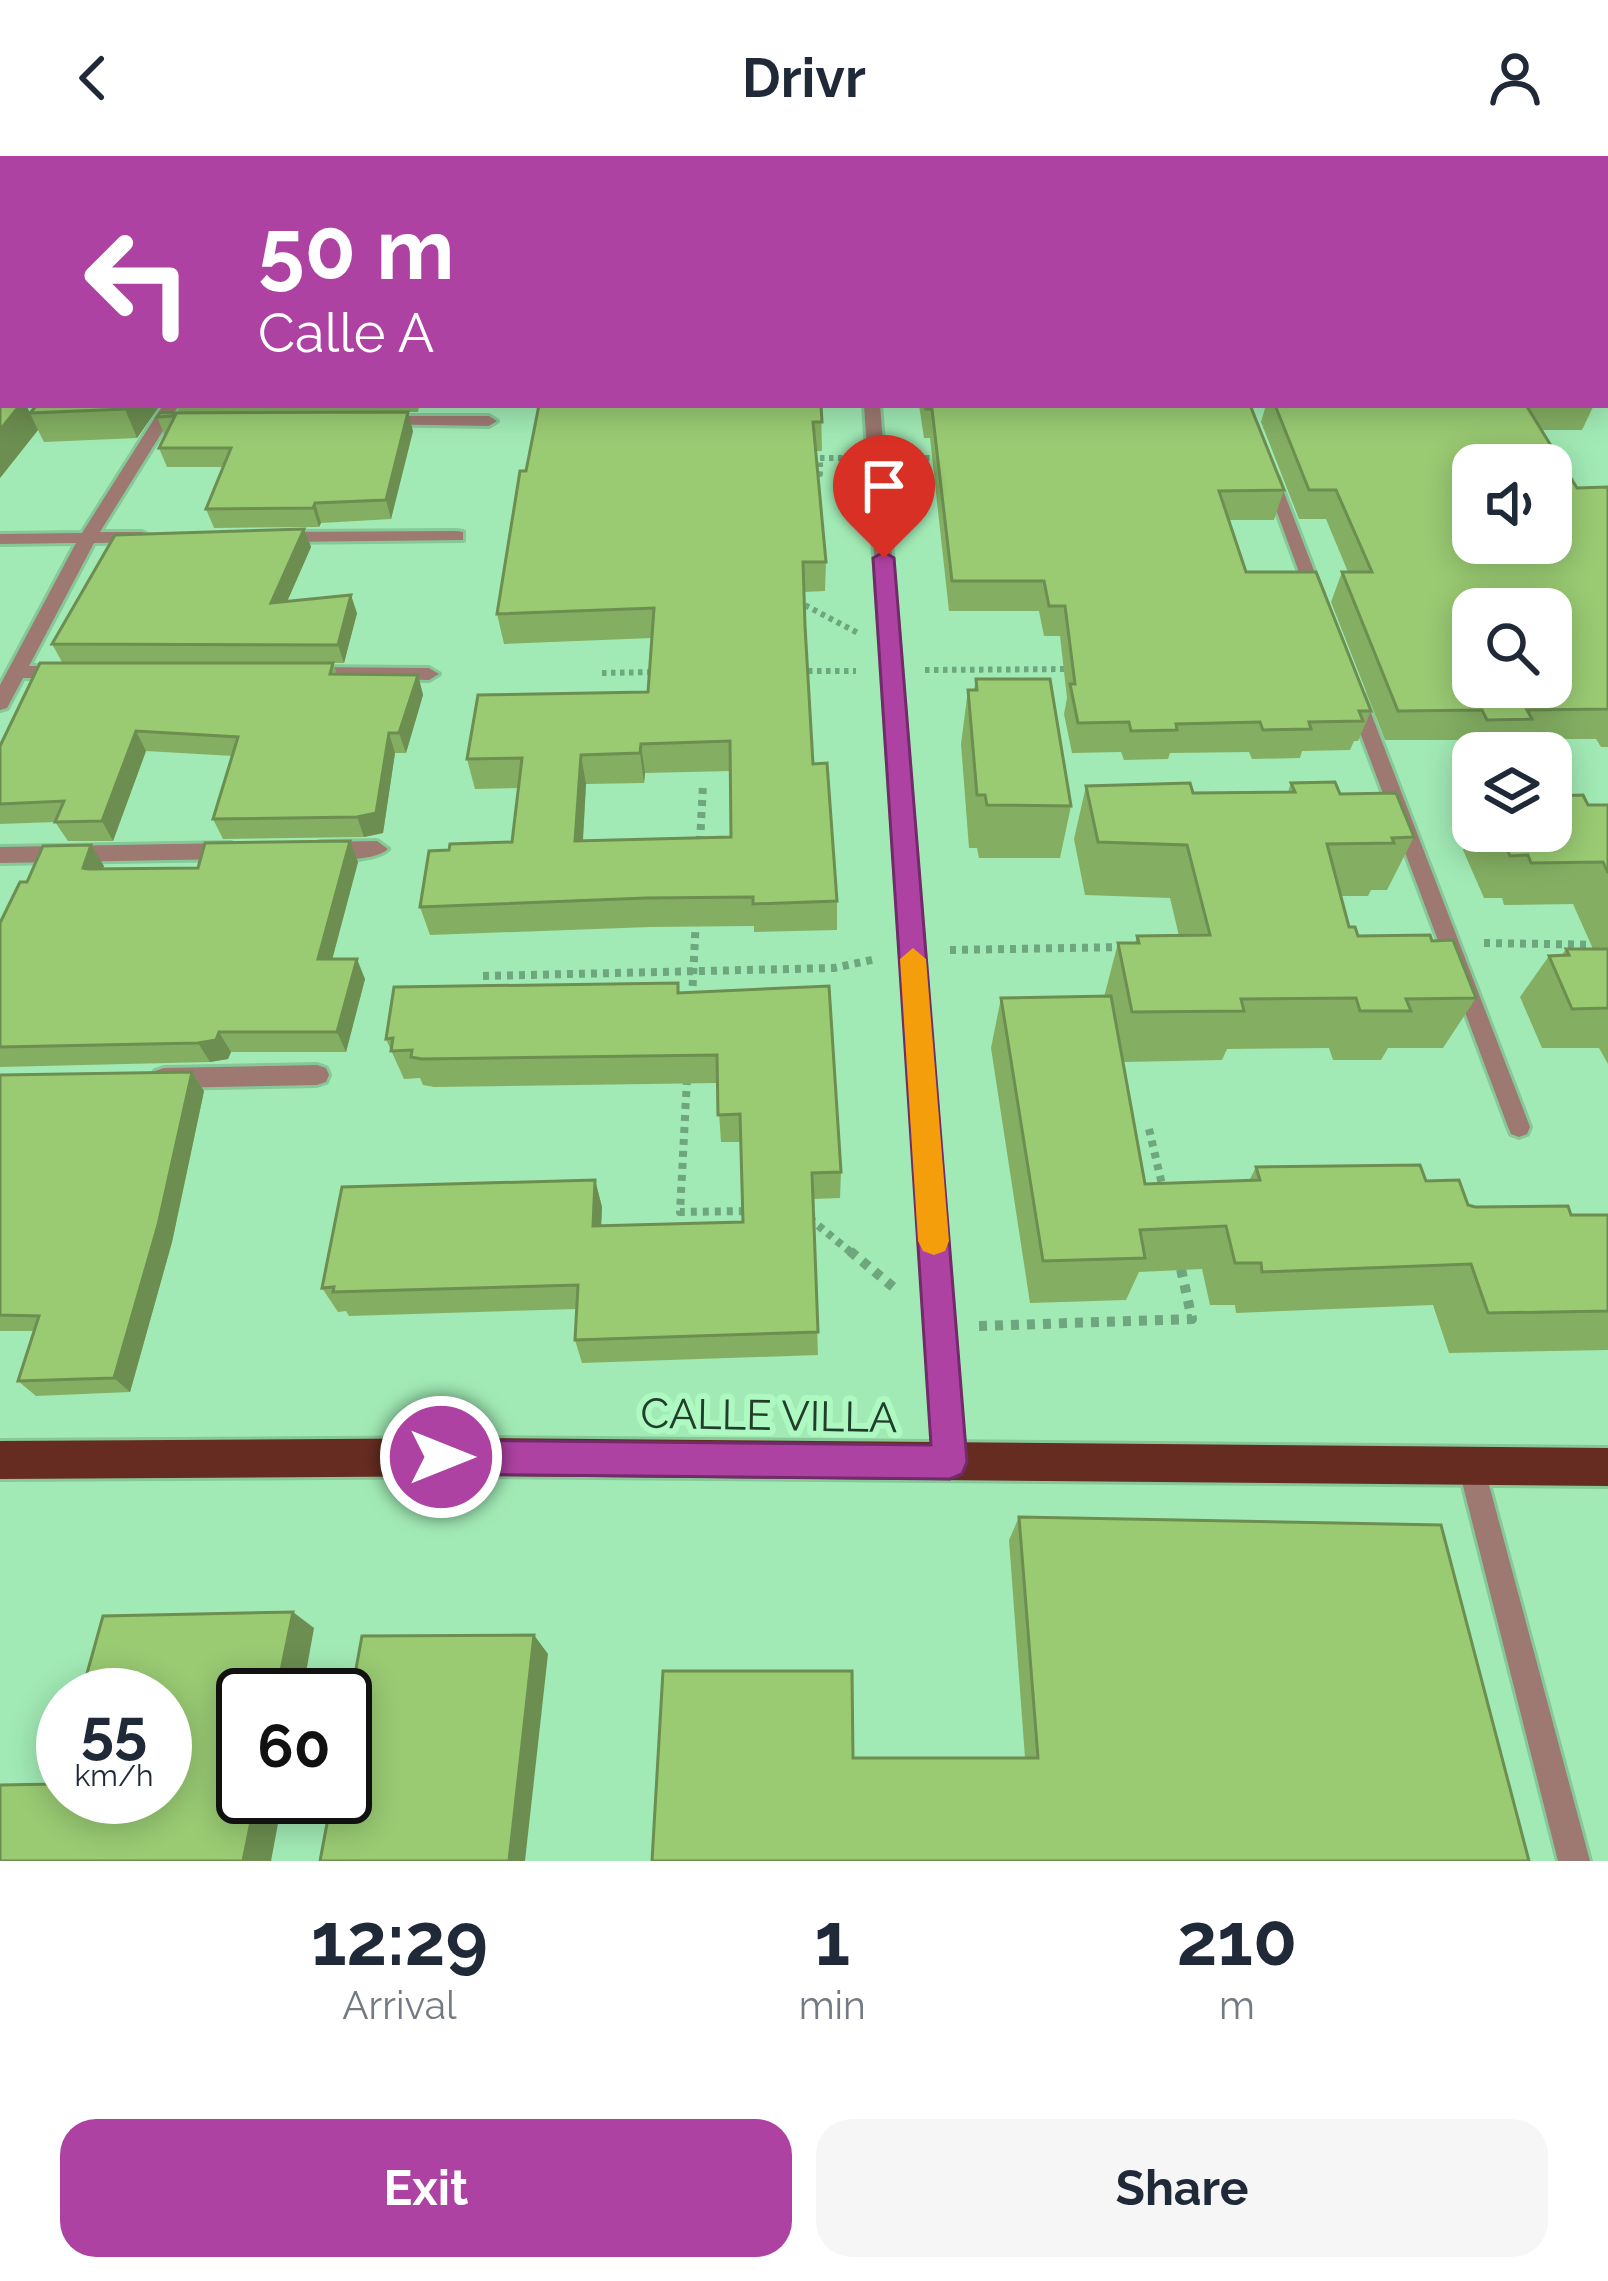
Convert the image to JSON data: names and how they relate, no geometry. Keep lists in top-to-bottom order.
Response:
{
  "streets": {
    "main road": ["CALLE VILLA"]
  },
  "page": {
    "header": "Drivr",
    "turn": ["50 m", "Calle A"],
    "speed": "55 km/h",
    "limit": "60",
    "eta": [
      "12:29",
      "Arrival",
      "1",
      "min",
      "210",
      "m"
    ],
    "buttons": ["Exit", "Share"]
  }
}
